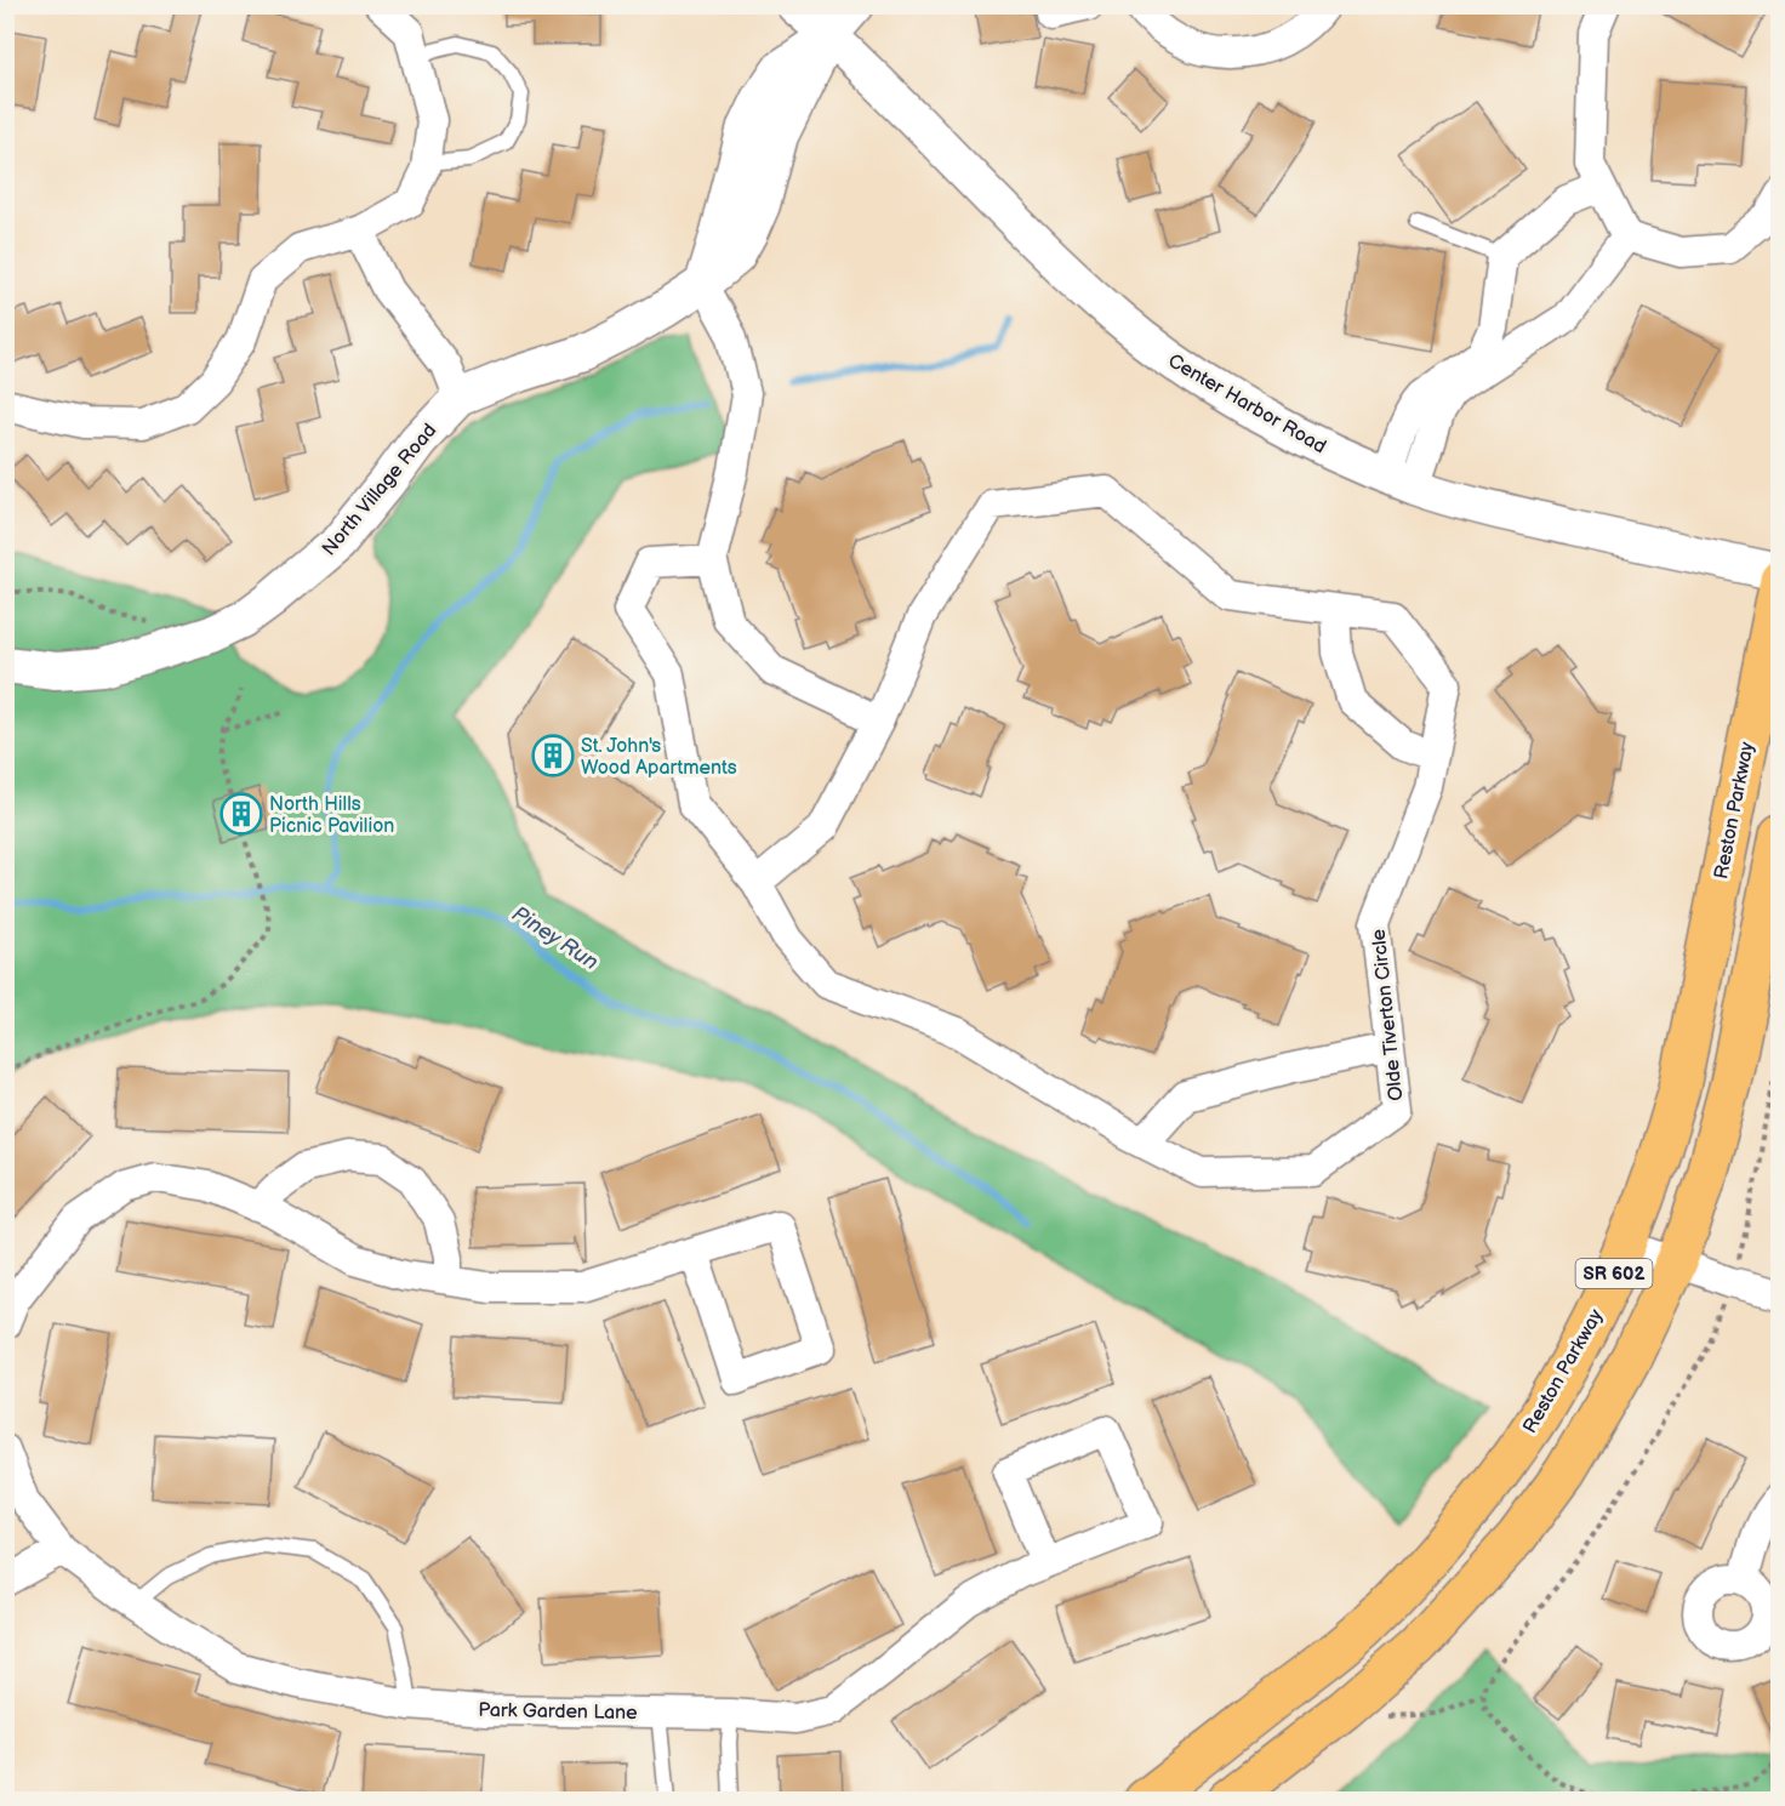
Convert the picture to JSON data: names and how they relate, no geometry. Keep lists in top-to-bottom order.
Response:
{
  "streets": {
    "main road": ["Reston Parkway", "SR 602"],
    "street": [
      "Center Harbor Road",
      "North Village Road",
      "Olde Tiverton Circle",
      "Park Garden Lane"
    ]
  },
  "crossings": [
    ["Center Harbor Road", "North Village Road"]
  ],
  "water": ["Piney Run"],
  "places": {
    "building": ["St. John's Wood Apartments", "North Hills Picnic Pavilion"]
  }
}
